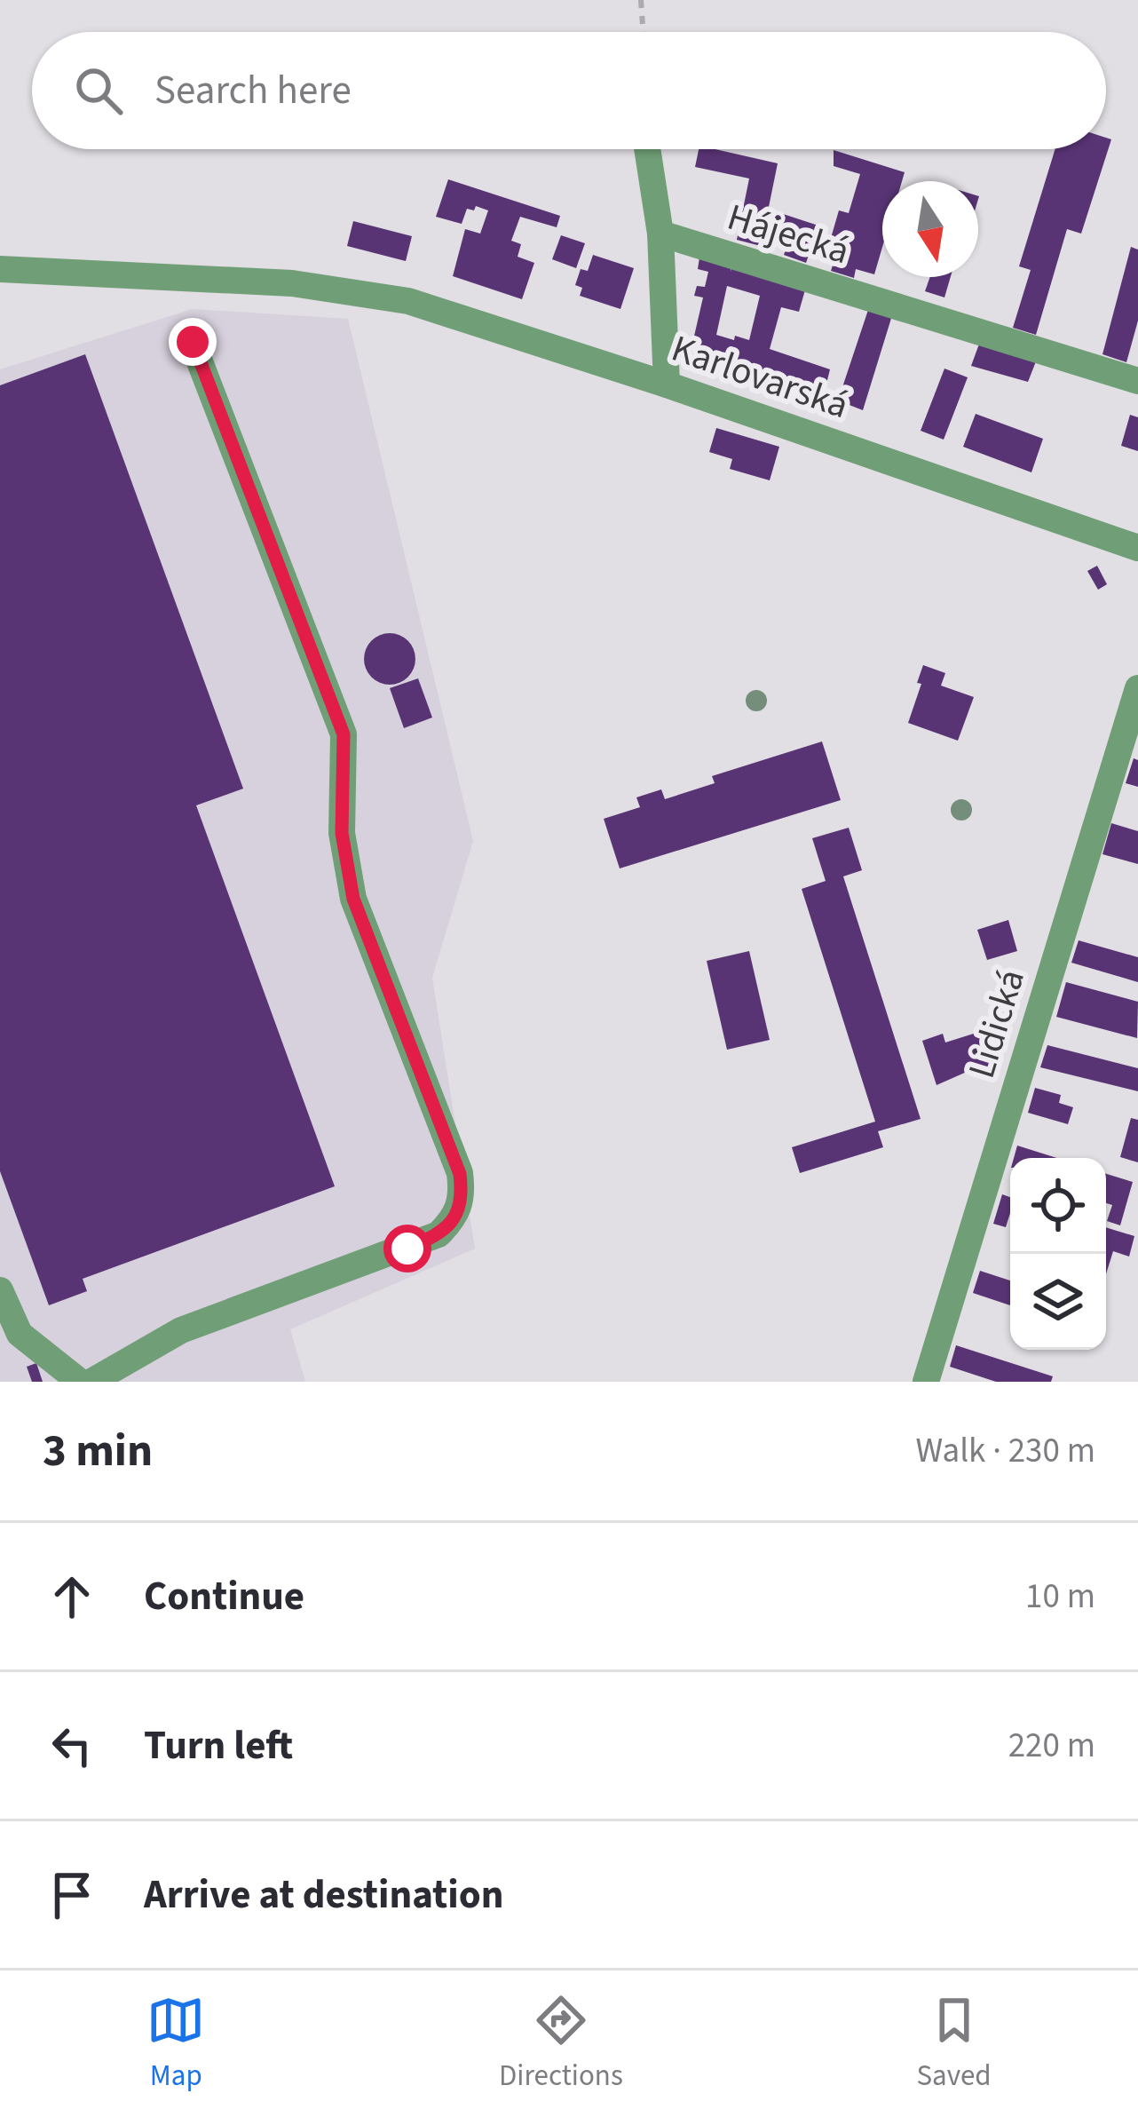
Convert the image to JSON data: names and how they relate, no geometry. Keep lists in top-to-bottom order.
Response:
{
  "streets": {
    "street": ["Hájecká", "Karlovarská", "Lidická"]
  },
  "north": "bottom",
  "page": {
    "search": "Search here",
    "heading": ["3 min", "Walk · 230 m"],
    "list": [
      ["Continue", "10 m"],
      ["Turn left", "220 m"],
      "Arrive at destination"
    ],
    "nav": ["Map", "Directions", "Saved"]
  }
}
